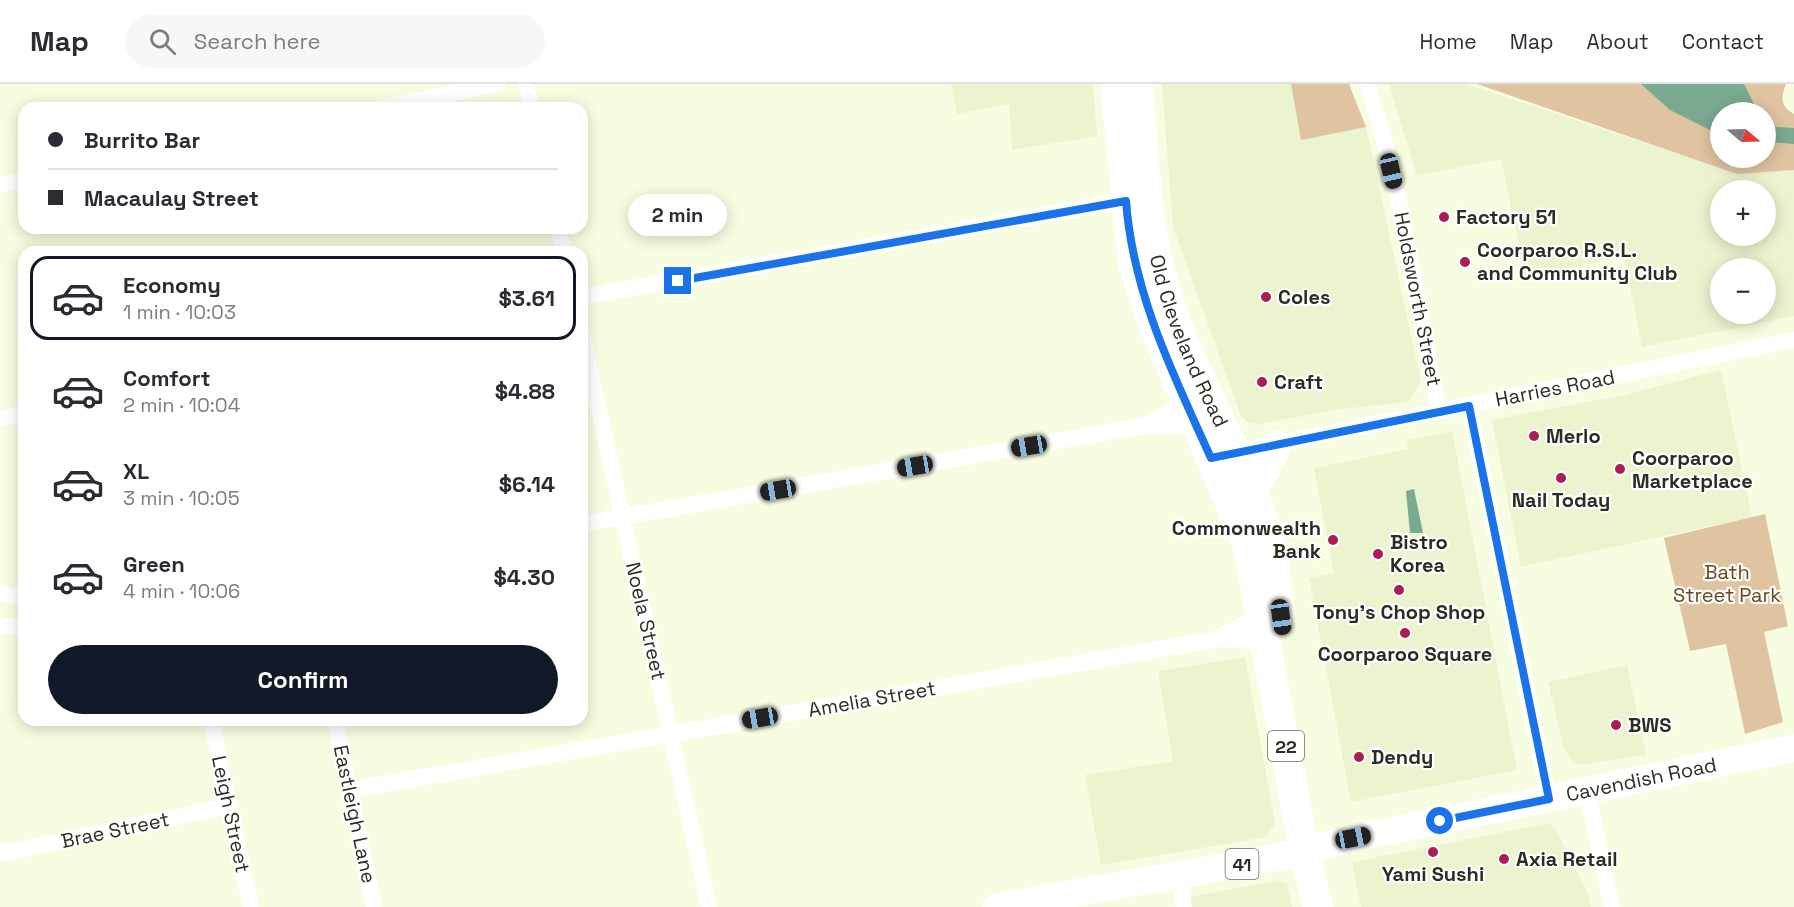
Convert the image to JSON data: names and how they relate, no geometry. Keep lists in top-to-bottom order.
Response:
{
  "streets": {
    "highway": ["Old Cleveland Road", "22"],
    "main road": ["Cavendish Road", "41"],
    "street": [
      "Holdsworth Street",
      "Harries Road",
      "Noela Street",
      "Amelia Street",
      "Leigh Street",
      "Eastleigh Lane",
      "Brae Street"
    ]
  },
  "crossings": [
    ["Holdsworth Street", "Harries Road"],
    ["Old Cleveland Road", "Harries Road"],
    ["Old Cleveland Road", "Amelia Street"],
    ["Old Cleveland Road", "Cavendish Road"],
    ["Noela Street", "Amelia Street"],
    ["Amelia Street", "Eastleigh Lane"],
    ["Leigh Street", "Brae Street"]
  ],
  "parks": ["Bath Street Park"],
  "places": [
    "Factory 51",
    "Coorparoo R.S.L. and Community Club",
    "Coles",
    "Craft",
    "Merlo",
    "Coorparoo Marketplace",
    "Nail Today",
    "Commonwealth Bank",
    "Bistro Korea",
    "Tony’s Chop Shop",
    "Coorparoo Square",
    "BWS",
    "Dendy",
    "Yami Sushi",
    "Axia Retail"
  ],
  "north": "right",
  "page": {
    "header": "Map",
    "search": "Search here",
    "nav": [
      "Home",
      "Map",
      "About",
      "Contact"
    ],
    "map_buttons": ["+", "−"],
    "banner": ["Burrito Bar", "Macaulay Street"],
    "bubble": "2 min",
    "list": [
      {
        "name": "Economy",
        "note": "1 min · 10:03",
        "value": "$3.61"
      },
      {
        "name": "Comfort",
        "note": "2 min · 10:04",
        "value": "$4.88"
      },
      {
        "name": "XL",
        "note": "3 min · 10:05",
        "value": "$6.14"
      },
      {
        "name": "Green",
        "note": "4 min · 10:06",
        "value": "$4.30"
      }
    ],
    "buttons": "Confirm"
  }
}
